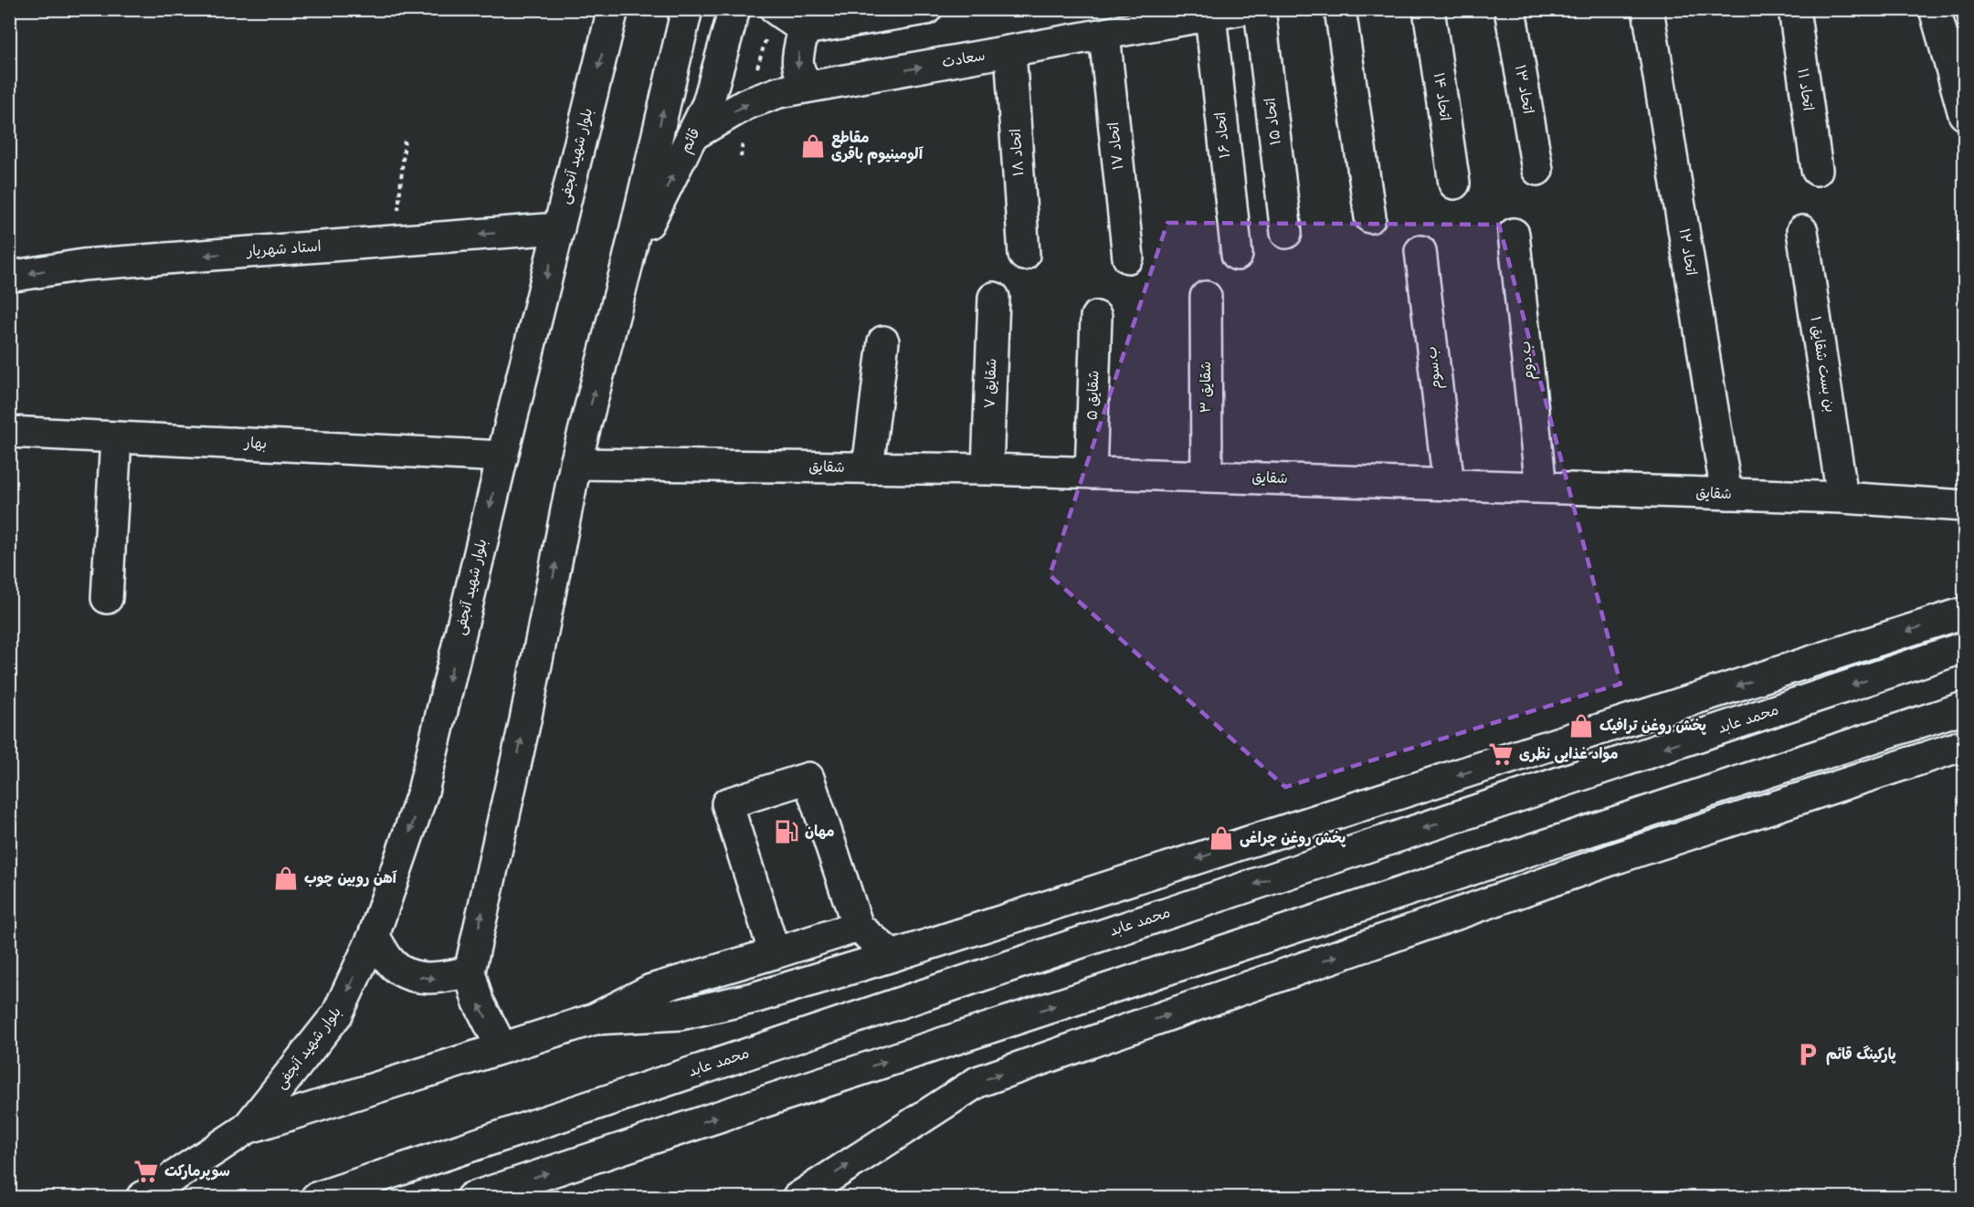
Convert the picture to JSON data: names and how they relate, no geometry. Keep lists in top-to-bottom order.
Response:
{
  "streets": {
    "main road": [
      "سعادت",
      "اتحاد ۱۳",
      "اتحاد ۱۱",
      "اتحاد ۱۴",
      "اتحاد ۱۵",
      "اتحاد ۱۶",
      "قائم",
      "اتحاد ۱۷",
      "اتحاد ۱۸",
      "بلوار شهید آنجفی",
      "استاد شهریار",
      "اتحاد ۱۲",
      "ب.دوم",
      "بن بست شقایق ۱",
      "ب.سوم",
      "شقایق ۷",
      "شقایق ۳",
      "شقایق ۵",
      "بهار",
      "شقایق",
      "محمد عابد"
    ]
  },
  "crossings": [
    ["سعادت", "اتحاد ۱۶"],
    ["سعادت", "قائم"],
    ["سعادت", "اتحاد ۱۷"],
    ["سعادت", "اتحاد ۱۸"],
    ["بلوار شهید آنجفی", "استاد شهریار"],
    ["بلوار شهید آنجفی", "بهار"],
    ["اتحاد ۱۲", "شقایق"],
    ["ب.دوم", "شقایق"],
    ["بن بست شقایق ۱", "شقایق"],
    ["ب.سوم", "شقایق"],
    ["شقایق ۷", "شقایق"],
    ["شقایق ۳", "شقایق"],
    ["شقایق ۵", "شقایق"]
  ],
  "one_way": ["استاد شهریار"],
  "places": {
    "shop": [
      "مقاطع آلومینیوم باقری",
      "پخش روغن ترافیک",
      "پخش روغن چراغی",
      "آهن روبین چوب"
    ],
    "supermarket": ["مواد غذایی نظری", "سوپرمارکت"],
    "fuel station": ["مهان"],
    "parking": ["پارکینگ قائم"]
  }
}
